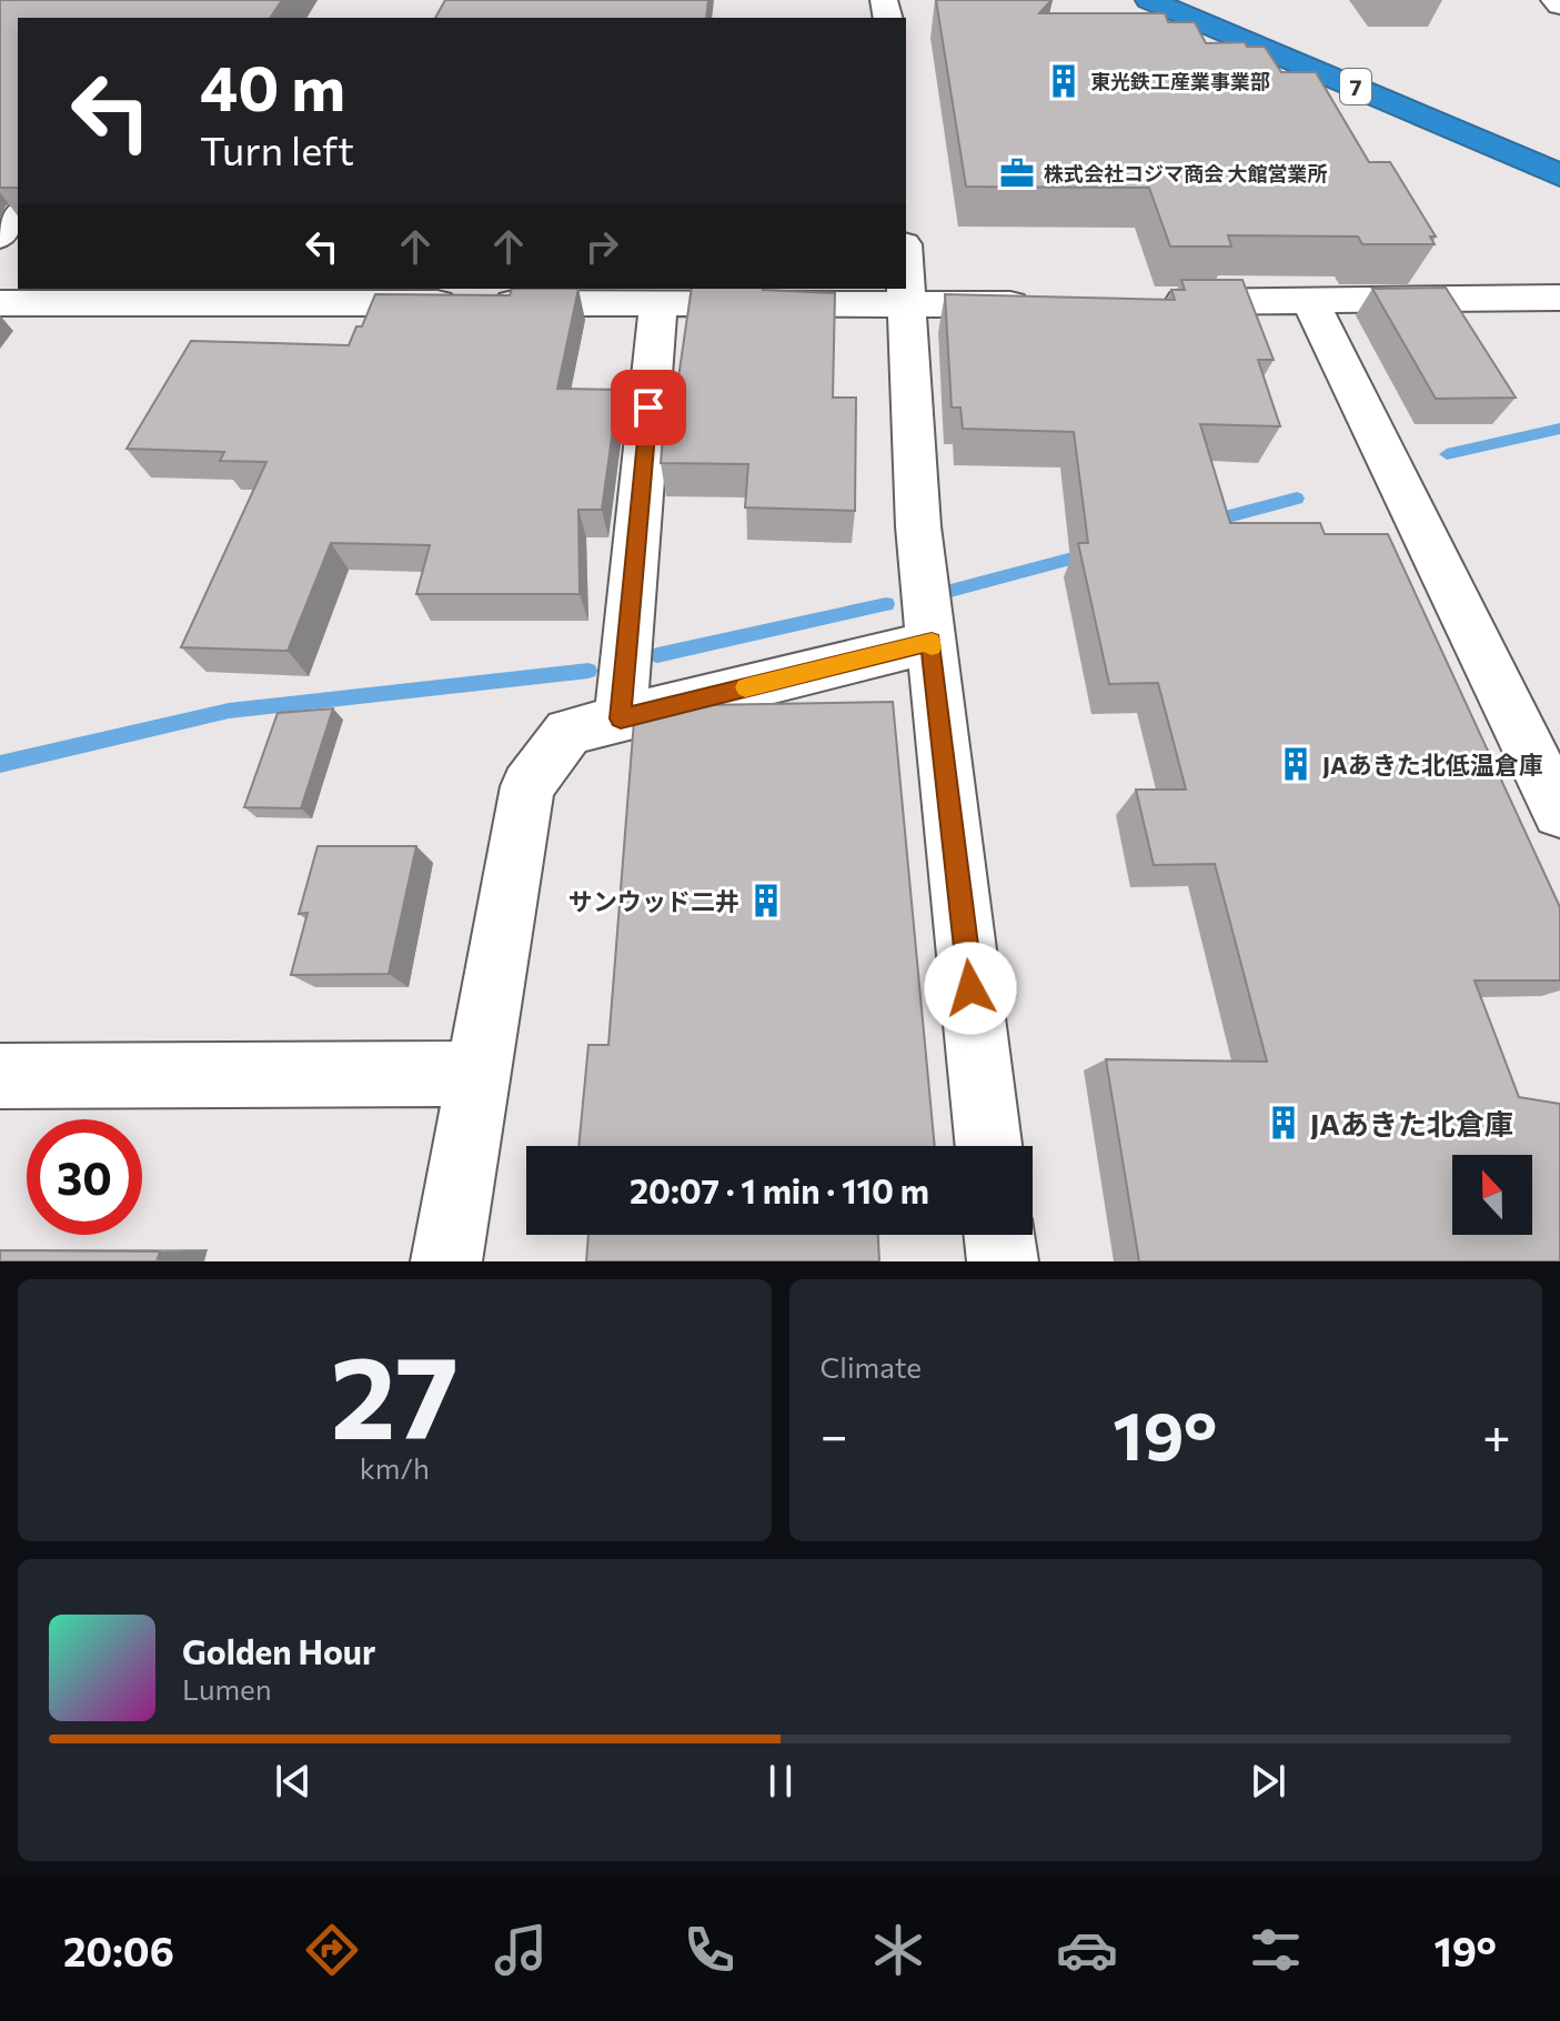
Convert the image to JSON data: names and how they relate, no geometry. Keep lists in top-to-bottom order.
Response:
{
  "streets": {
    "highway": ["7"]
  },
  "places": {
    "building": [
      "東光鉄工産業事業部",
      "JAあきた北低温倉庫",
      "サンウッド二井",
      "JAあきた北倉庫"
    ],
    "office": ["株式会社コジマ商会 大館営業所"]
  },
  "north": "top",
  "page": {
    "turn": ["40 m", "Turn left"],
    "limit": "30",
    "trip": "20:07 · 1 min · 110 m",
    "tile": [
      ["27", "km/h"],
      "Climate"
    ],
    "heat": ["−", "19°", "+"],
    "song": ["Golden Hour", "Lumen"],
    "tabs": ["20:06", "19°"]
  }
}
